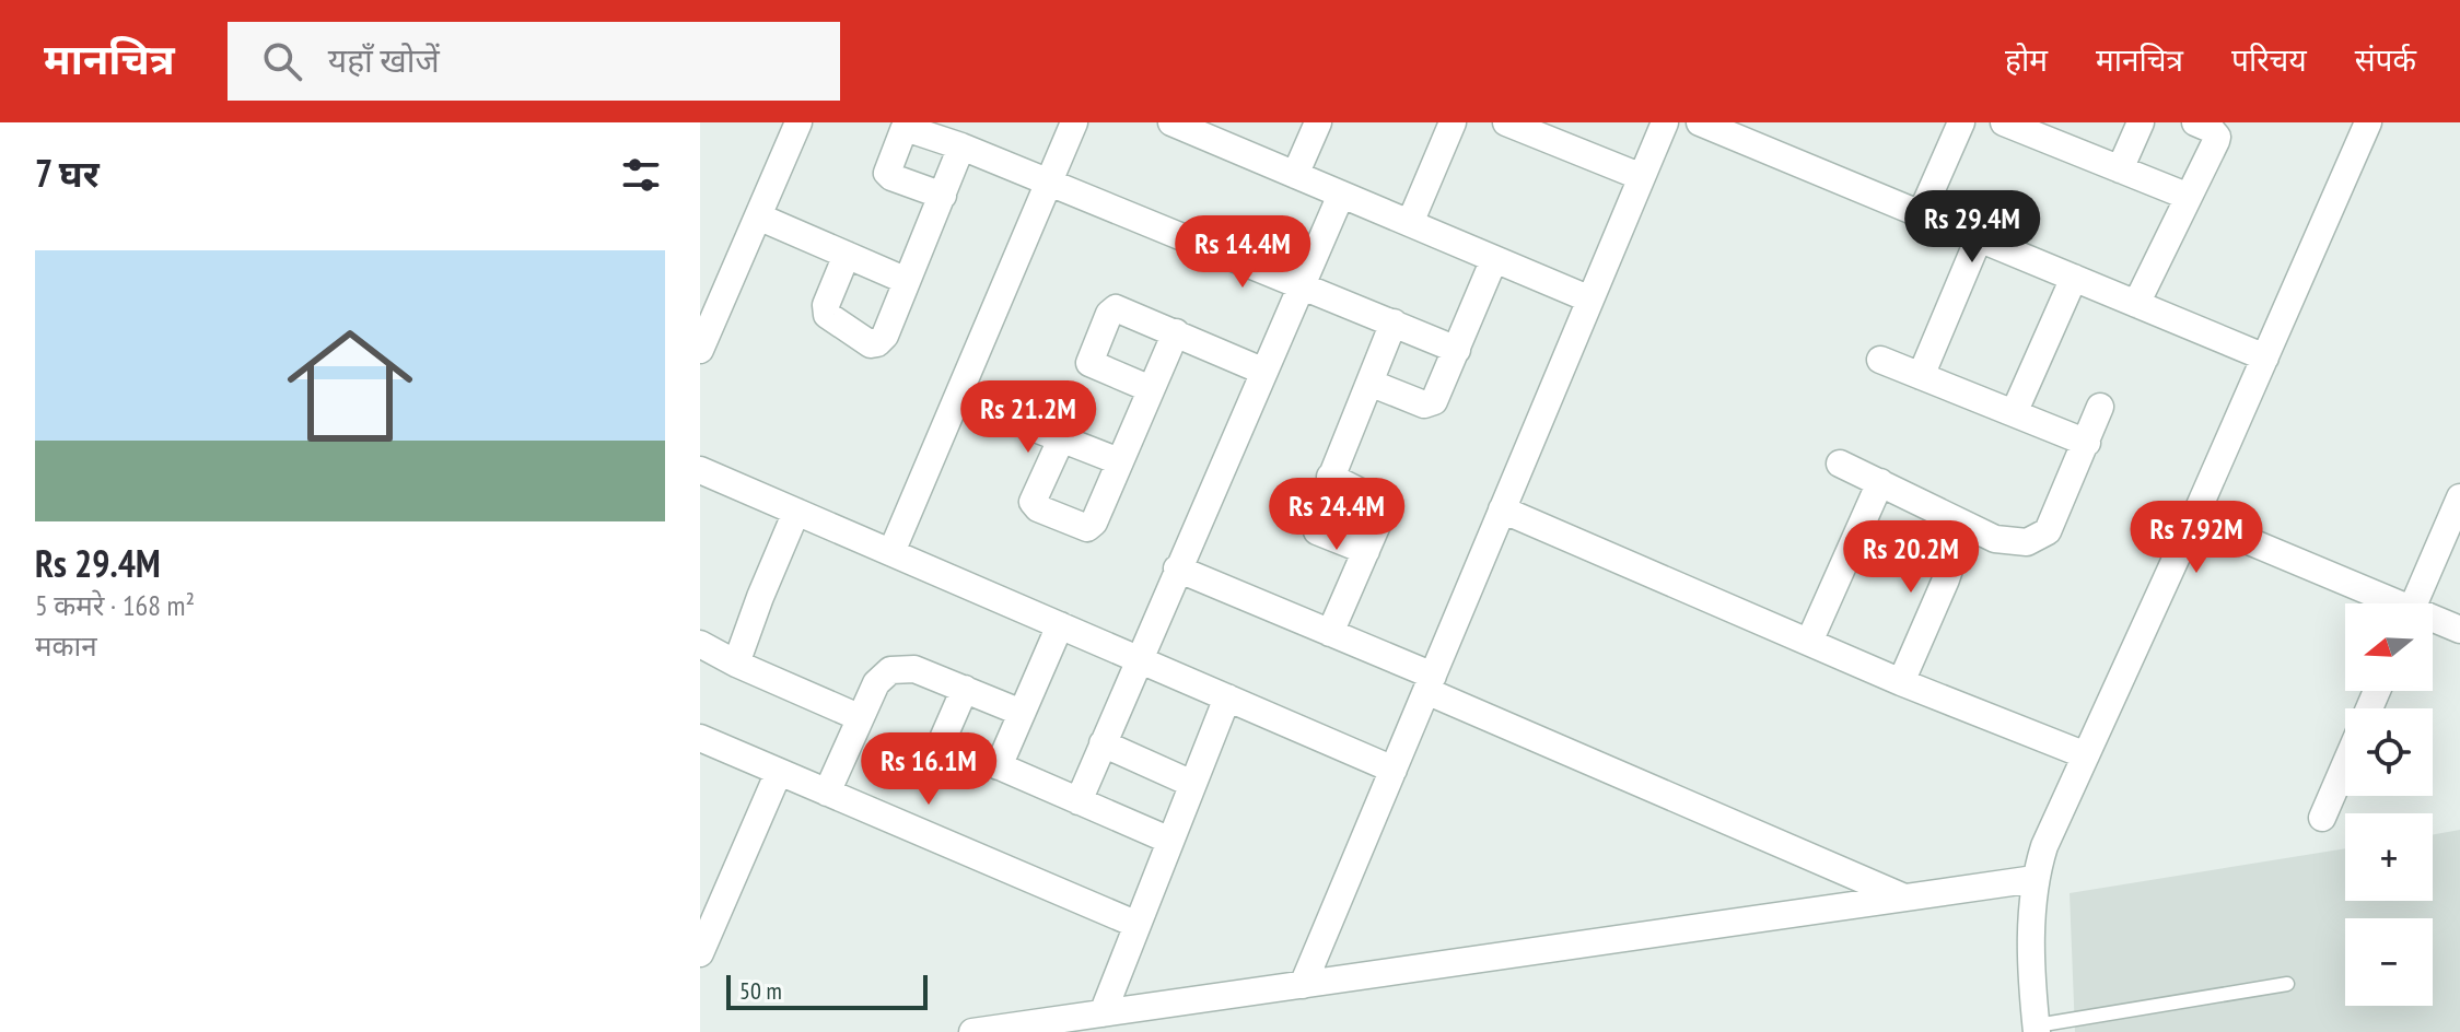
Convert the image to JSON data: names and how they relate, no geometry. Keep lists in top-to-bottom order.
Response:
{
  "scale_bar": "50 m",
  "north": "left",
  "page": {
    "header": "मानचित्र",
    "search": "यहाँ खोजें",
    "nav": [
      "होम",
      "मानचित्र",
      "परिचय",
      "संपर्क"
    ],
    "heading": "7 घर",
    "price": [
      "Rs 29.4M",
      "Rs 14.4M",
      "Rs 21.2M",
      "Rs 24.4M",
      "Rs 7.92M",
      "Rs 20.2M",
      "Rs 16.1M"
    ],
    "list": [
      {
        "name": "Rs 29.4M",
        "note": "5 कमरे · 168 m² · मकान"
      }
    ],
    "map_buttons": ["+", "−"],
    "scale": "50 m"
  }
}
